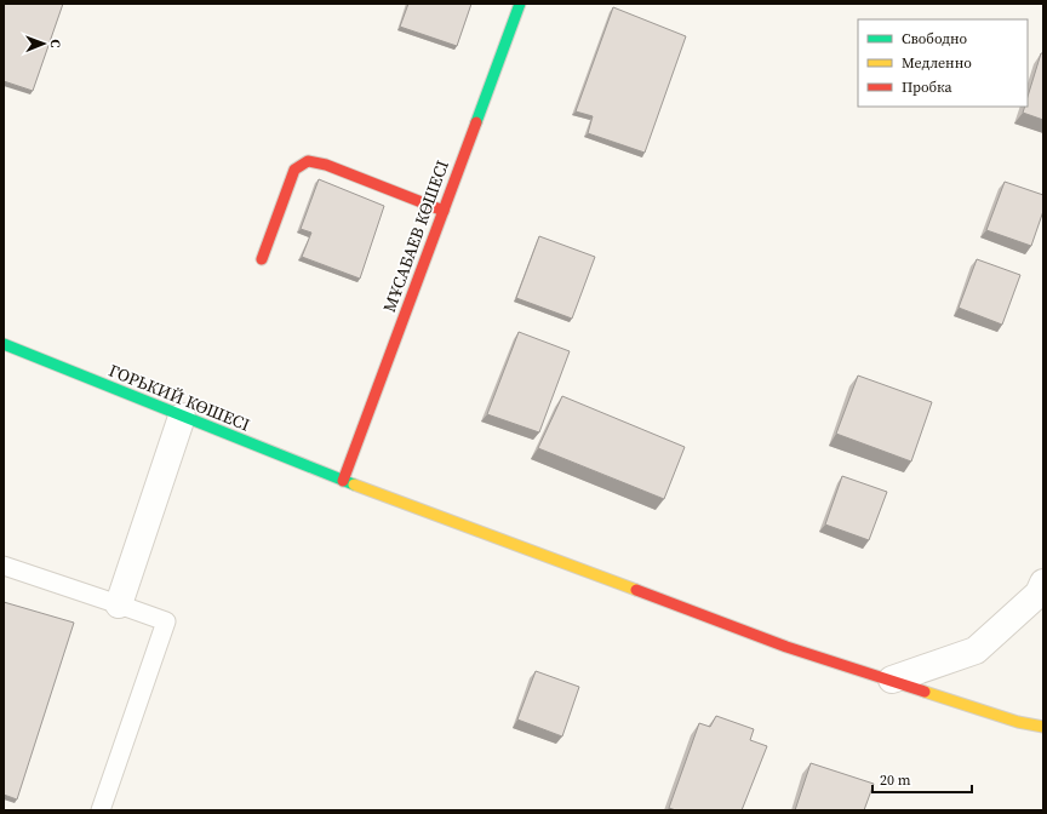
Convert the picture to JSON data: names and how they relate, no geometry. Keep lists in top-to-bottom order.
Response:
{
  "streets": {
    "street": ["МҰСАБАЕВ КӨШЕСІ", "ГОРЬКИЙ КӨШЕСІ"]
  },
  "crossings": [
    ["МҰСАБАЕВ КӨШЕСІ", "ГОРЬКИЙ КӨШЕСІ"]
  ],
  "legend": ["Свободно", "Медленно", "Пробка"],
  "scale_bar": "20 m",
  "north": "right"
}
